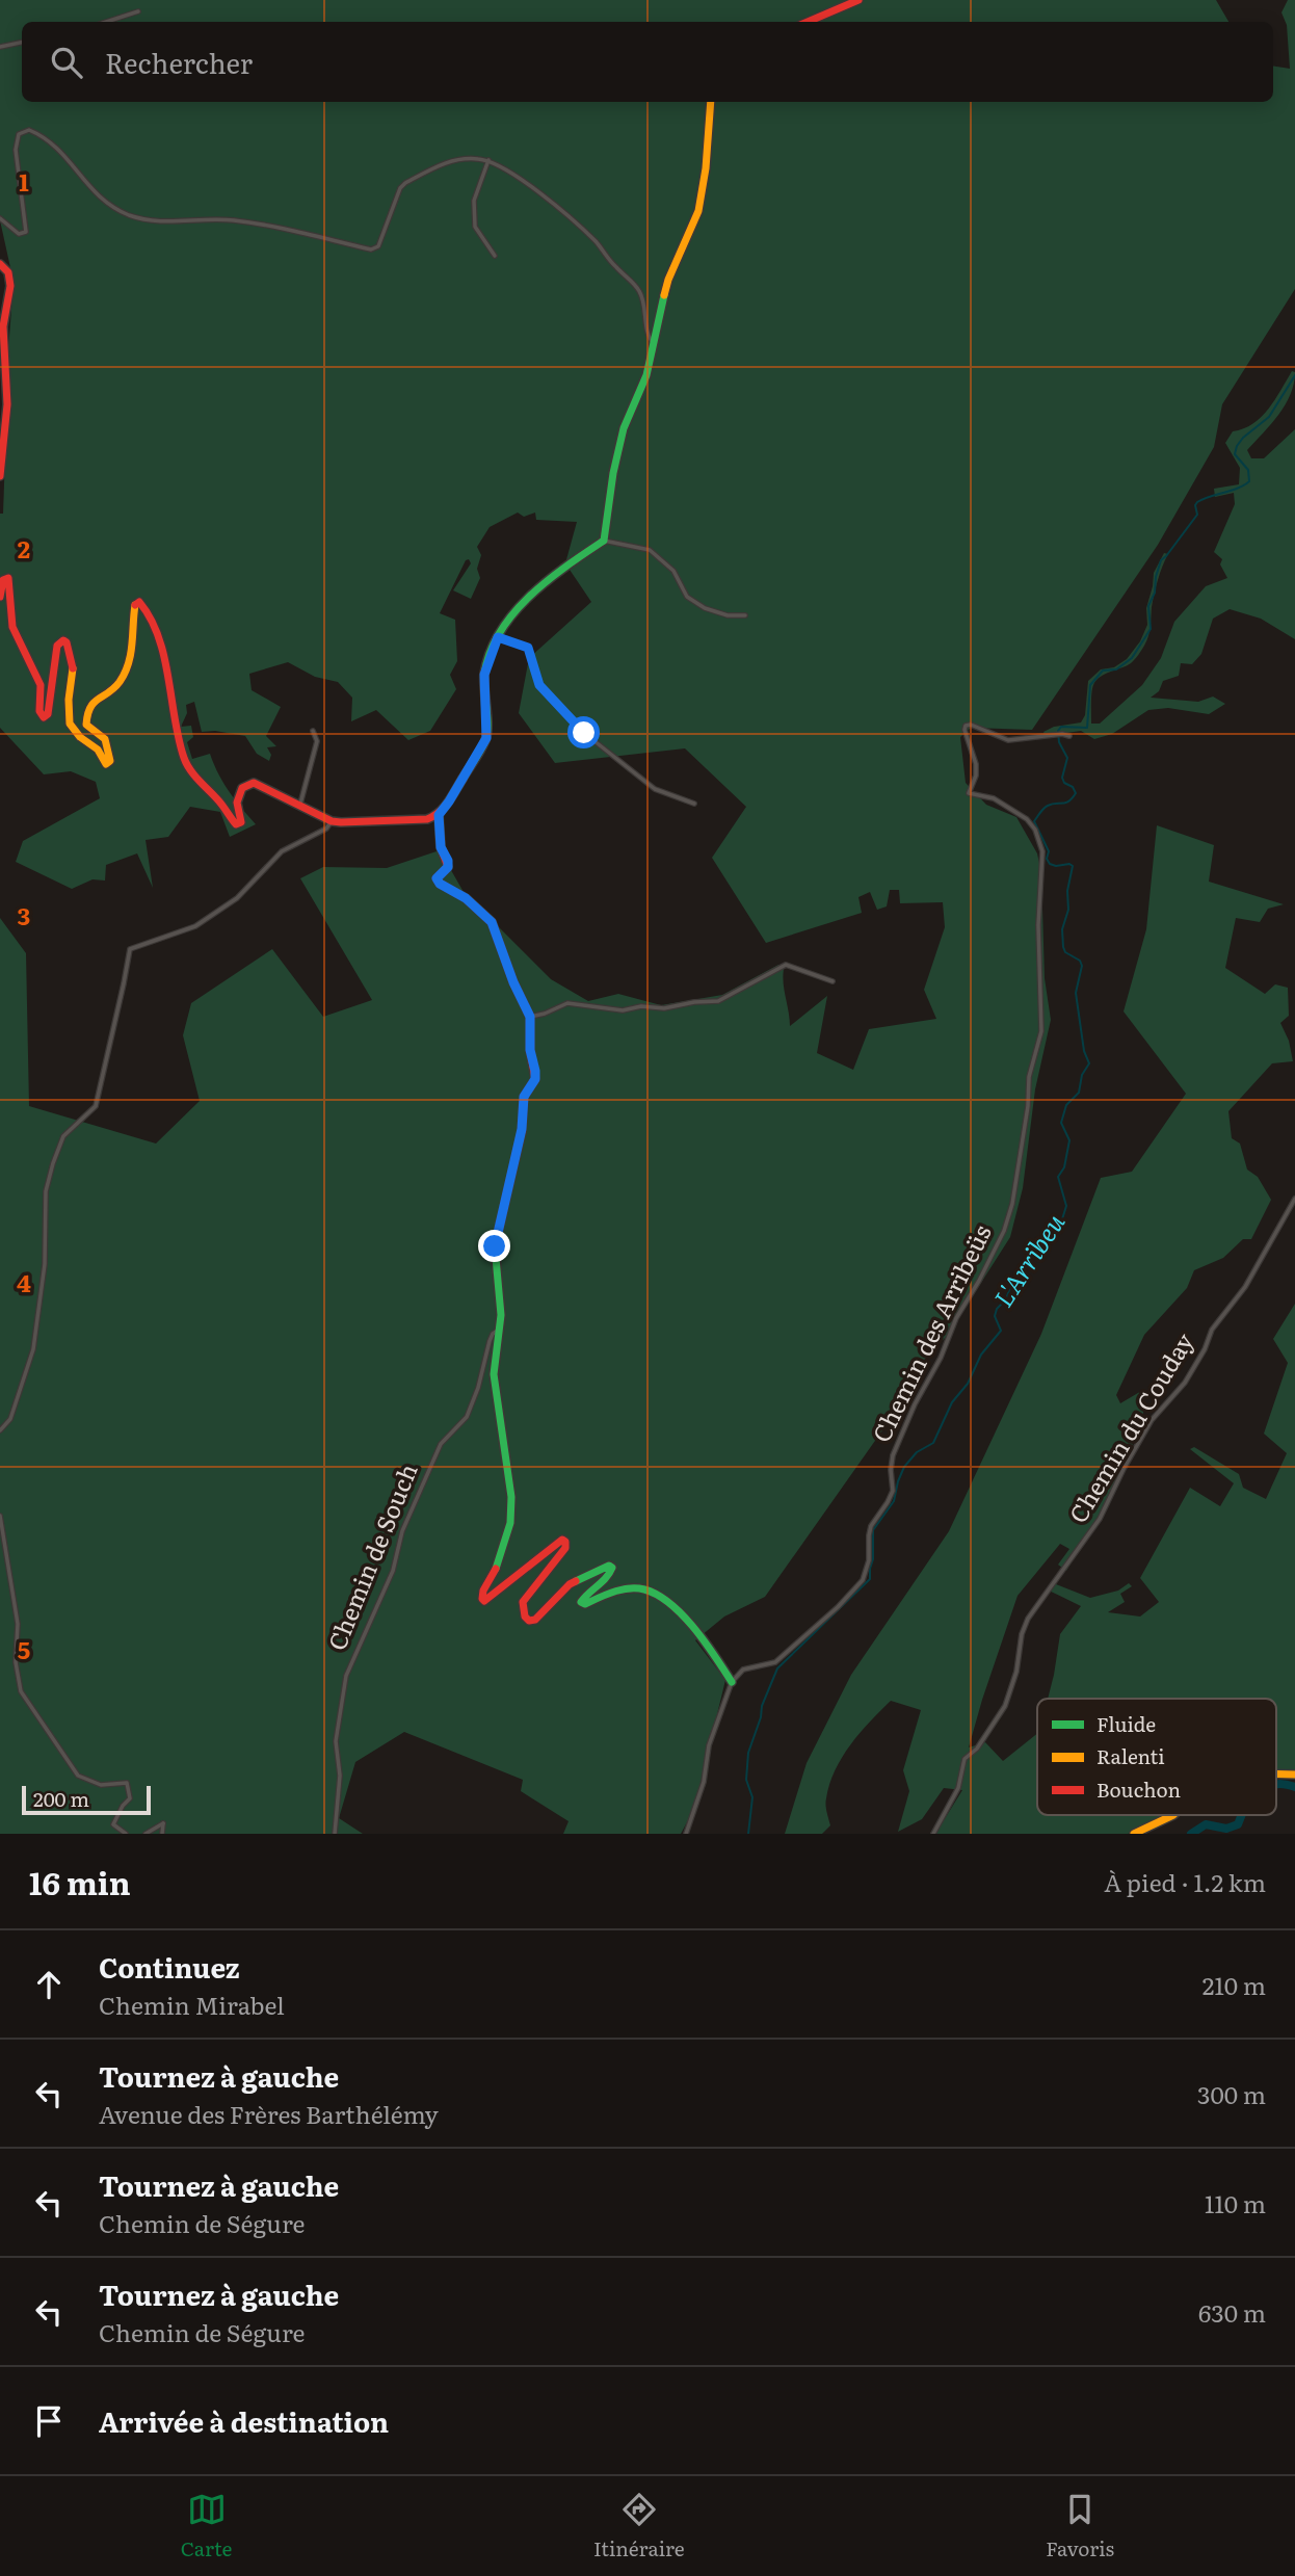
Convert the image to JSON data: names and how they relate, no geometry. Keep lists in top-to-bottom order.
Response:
{
  "streets": {
    "street": ["Chemin des Arribeüs", "Chemin du Couday", "Chemin de Souch"]
  },
  "water": ["L'Arribeu"],
  "legend": ["Fluide", "Ralenti", "Bouchon"],
  "scale_bar": "200 m",
  "page": {
    "search": "Rechercher",
    "scale": "200 m",
    "heading": ["16 min", "À pied · 1.2 km"],
    "list": [
      ["Continuez", "Chemin Mirabel", "210 m"],
      ["Tournez à gauche", "Avenue des Frères Barthélémy", "300 m"],
      ["Tournez à gauche", "Chemin de Ségure", "110 m"],
      ["Tournez à gauche", "Chemin de Ségure", "630 m"],
      "Arrivée à destination"
    ],
    "nav": ["Carte", "Itinéraire", "Favoris"]
  },
  "grid": {
    "rows": [
      "1",
      "2",
      "3",
      "4",
      "5"
    ]
  }
}
